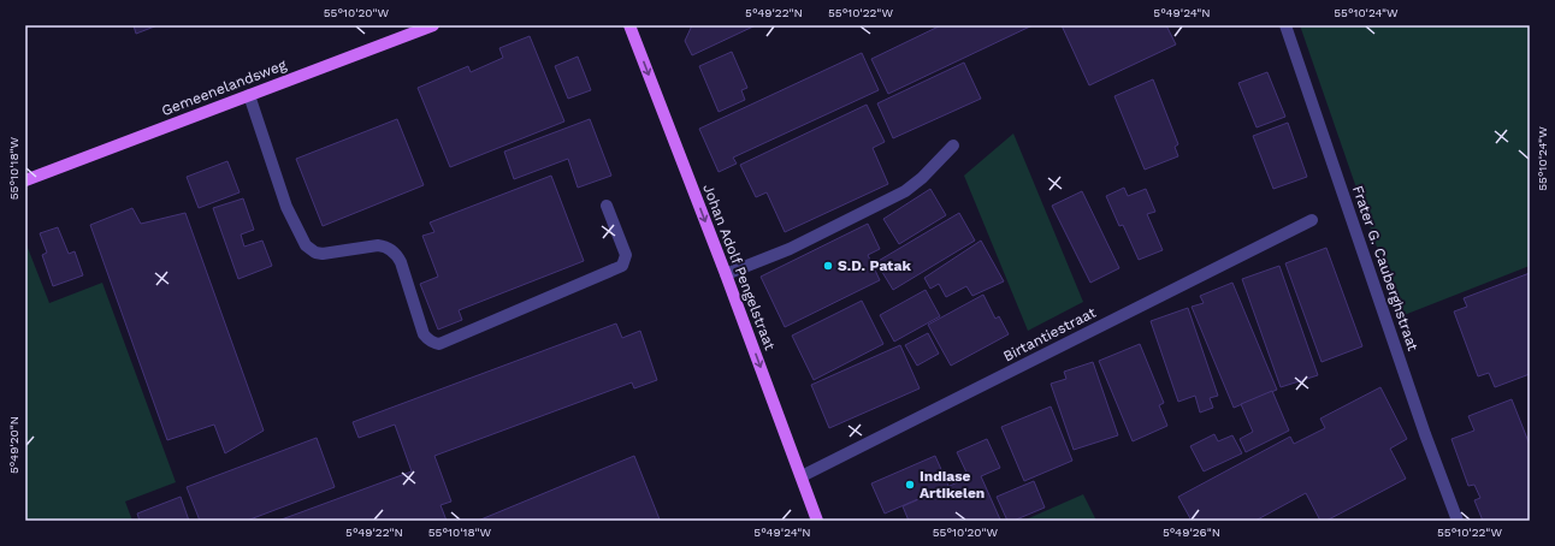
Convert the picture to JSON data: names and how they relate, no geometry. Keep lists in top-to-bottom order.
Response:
{
  "streets": {
    "main road": ["Gemeenelandsweg", "Johan Adolf Pengelstraat"],
    "street": ["Frater G. Cauberghstraat", "Birtantiestraat"]
  },
  "crossings": [
    ["Johan Adolf Pengelstraat", "Birtantiestraat"]
  ],
  "one_way": ["Johan Adolf Pengelstraat"],
  "places": ["S.D. Patak", "Indiase Artikelen"],
  "coordinates": [
    "55°10'20\"W",
    "5°49'22\"N",
    "55°10'22\"W",
    "5°49'24\"N",
    "55°10'24\"W",
    "55°10'18\"W",
    "5°49'20\"N",
    "5°49'26\"N"
  ]
}
